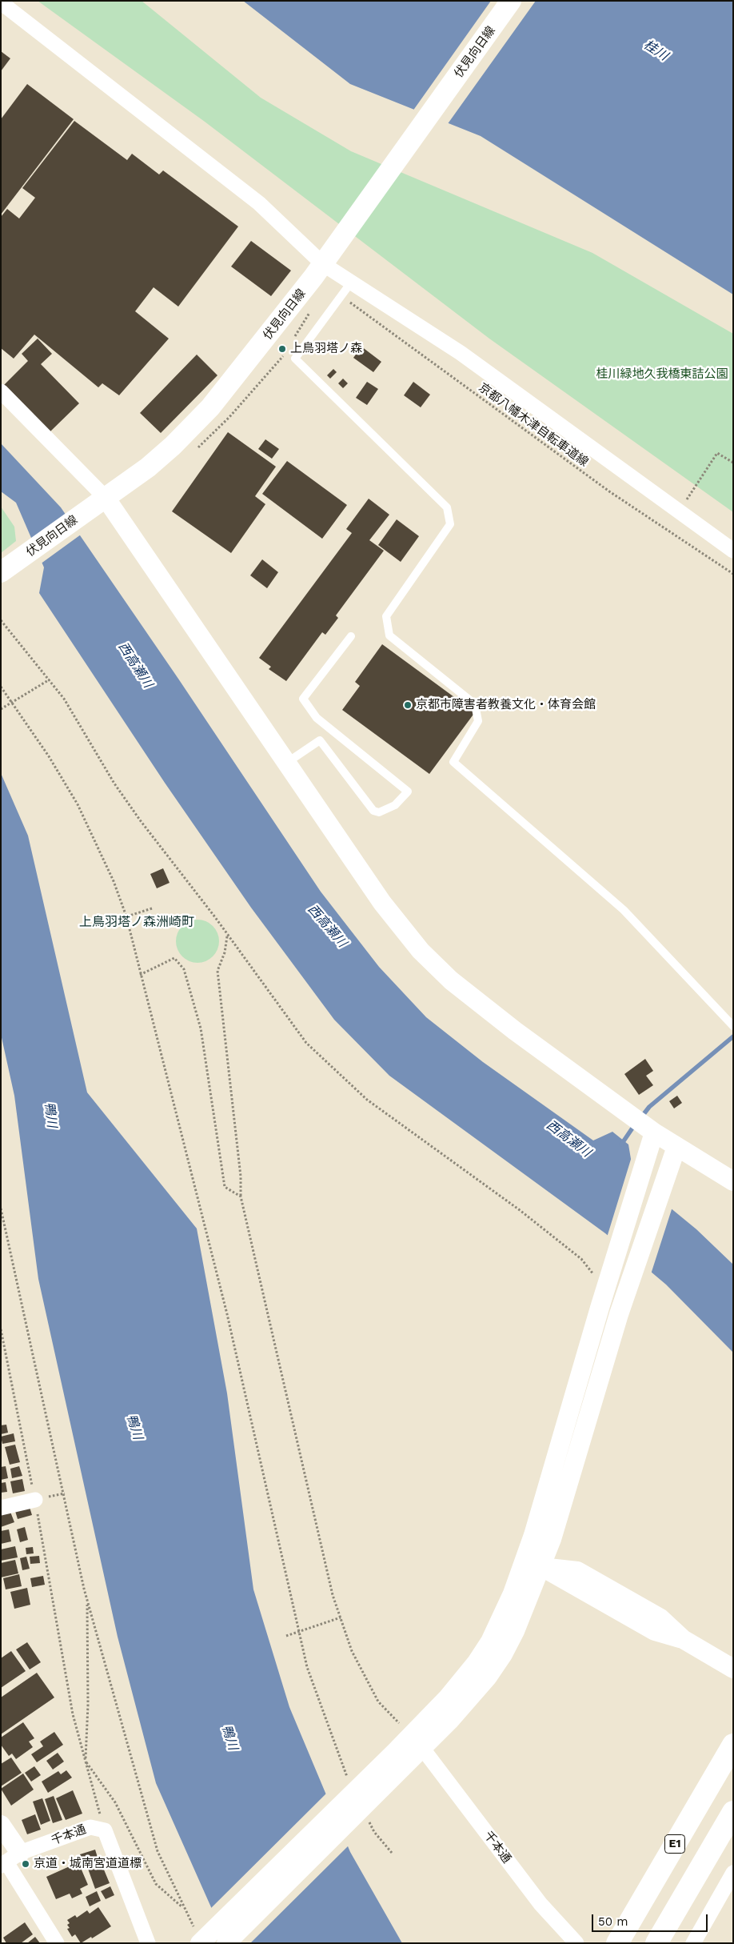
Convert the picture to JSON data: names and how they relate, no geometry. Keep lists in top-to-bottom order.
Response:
{
  "streets": {
    "highway": ["E1"],
    "main road": ["伏見向日線"],
    "street": ["千本通"],
    "path": ["京都八幡木津自転車道線"]
  },
  "districts": ["上鳥羽塔ノ森洲崎町"],
  "water": ["桂川", "西高瀬川", "鴨川"],
  "parks": ["桂川緑地久我橋東詰公園"],
  "places": ["上鳥羽塔ノ森", "京都市障害者教養文化・体育会館", "京道・城南宮道道標"],
  "scale_bar": "50 m"
}
